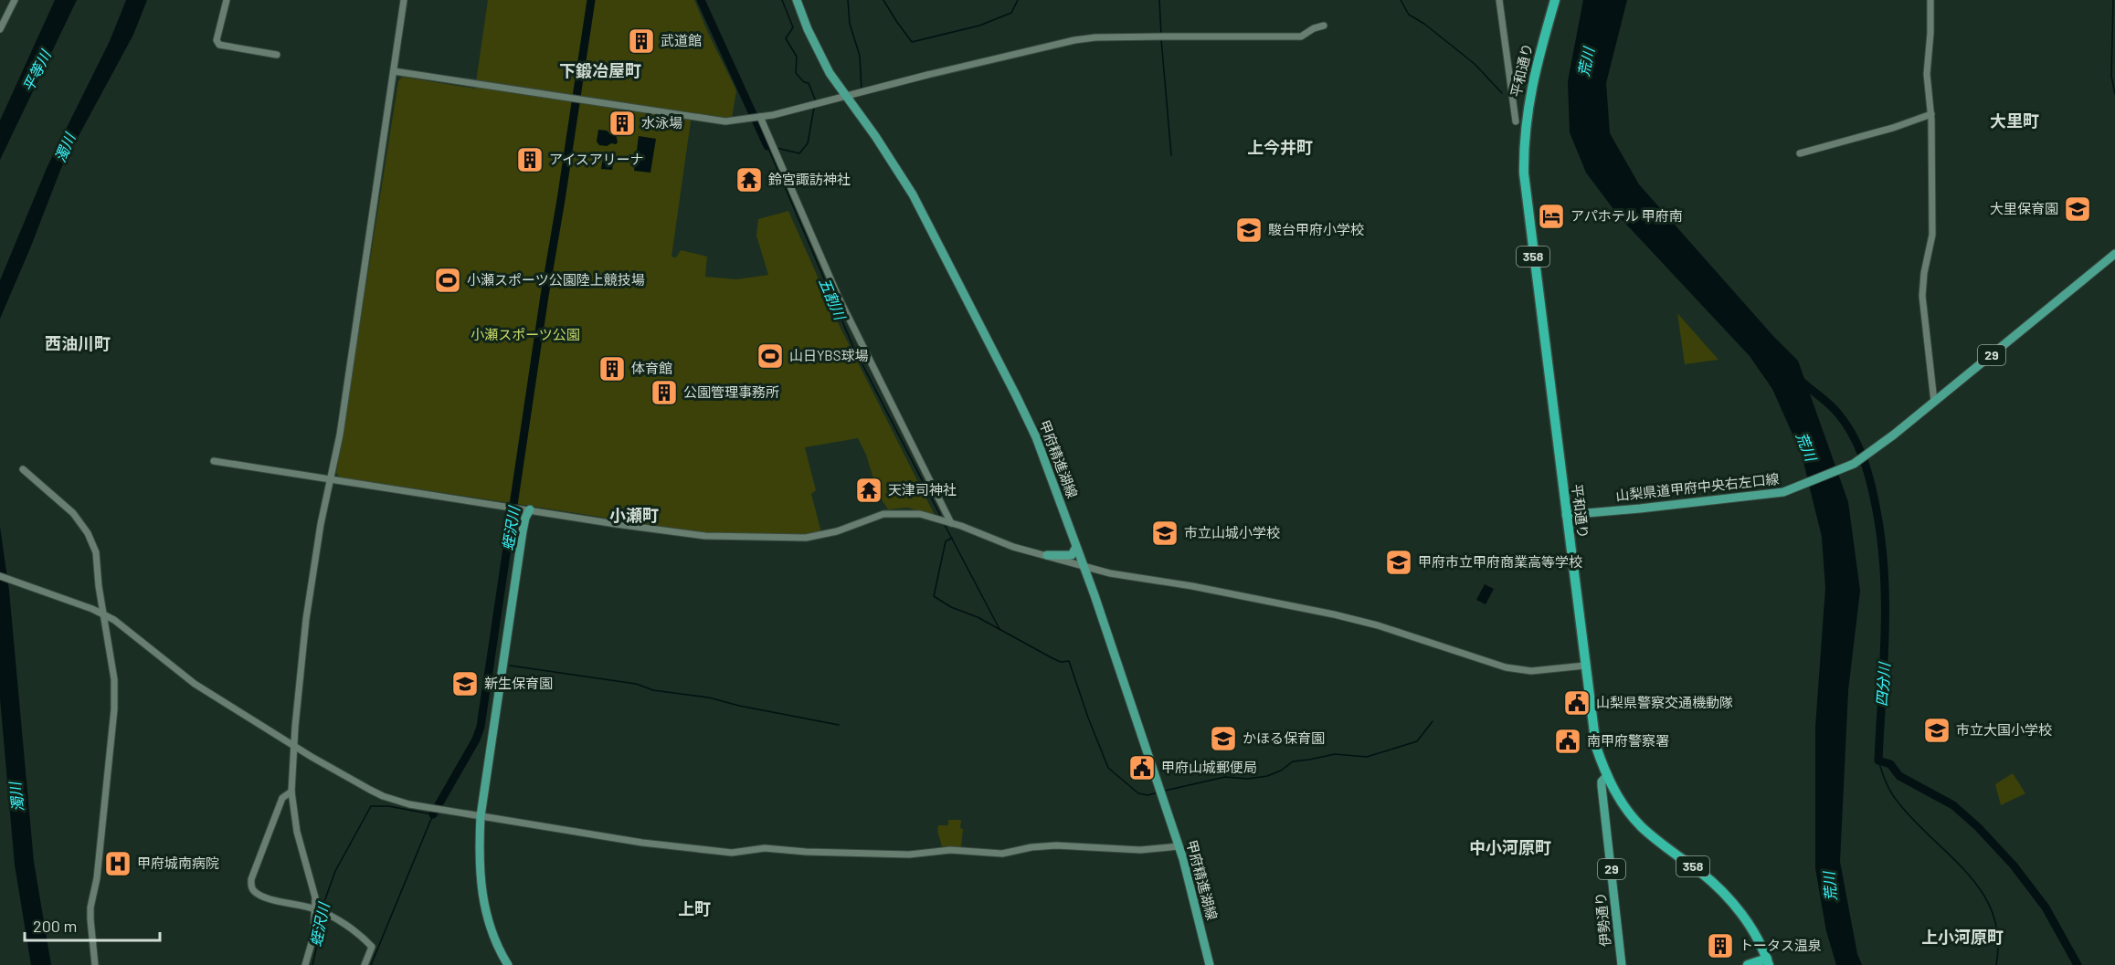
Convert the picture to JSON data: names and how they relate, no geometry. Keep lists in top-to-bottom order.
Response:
{
  "streets": {
    "highway": ["平和通り", "358"],
    "main road": [
      "29",
      "甲府精進湖線",
      "山梨県道甲府中央右左口線",
      "伊勢通り"
    ]
  },
  "crossings": [
    ["平和通り", "山梨県道甲府中央右左口線"],
    ["平和通り", "伊勢通り"]
  ],
  "districts": [
    "下鍛冶屋町",
    "大里町",
    "上今井町",
    "西油川町",
    "小瀬町",
    "中小河原町",
    "上町",
    "上小河原町"
  ],
  "water": [
    "荒川",
    "平等川",
    "濁川",
    "五割川",
    "蛭沢川",
    "四分川"
  ],
  "parks": ["小瀬スポーツ公園"],
  "places": {
    "building": [
      "武道館",
      "水泳場",
      "アイスアリーナ",
      "体育館",
      "公園管理事務所",
      "トータス温泉"
    ],
    "temple": ["鈴宮諏訪神社", "天津司神社"],
    "school or university": [
      "大里保育園",
      "駿台甲府小学校",
      "市立山城小学校",
      "甲府市立甲府商業高等学校",
      "新生保育園",
      "市立大国小学校",
      "かほる保育園"
    ],
    "hotel": ["アパホテル 甲府南"],
    "sports": ["小瀬スポーツ公園陸上競技場", "山日YBS球場"],
    "public building": ["山梨県警察交通機動隊", "南甲府警察署", "甲府山城郵便局"],
    "hospital": ["甲府城南病院"]
  },
  "scale_bar": "200 m"
}
